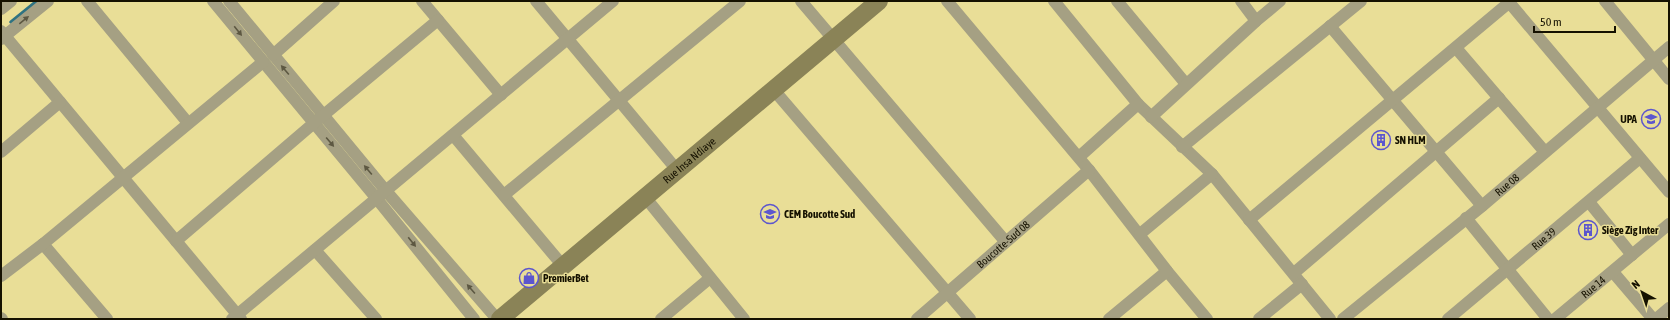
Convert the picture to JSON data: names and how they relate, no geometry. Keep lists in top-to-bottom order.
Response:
{
  "streets": {
    "main road": ["Rue Insa Ndiaye"],
    "street": [
      "Rue 08",
      "Rue 39",
      "Boucotte-Sud 08",
      "Rue 14"
    ]
  },
  "places": {
    "school or university": ["UPA", "CEM Boucotte Sud"],
    "building": ["SN HLM", "Siège Zig Inter"],
    "shop": ["PremierBet"]
  },
  "scale_bar": "50 m",
  "north": "top left"
}
